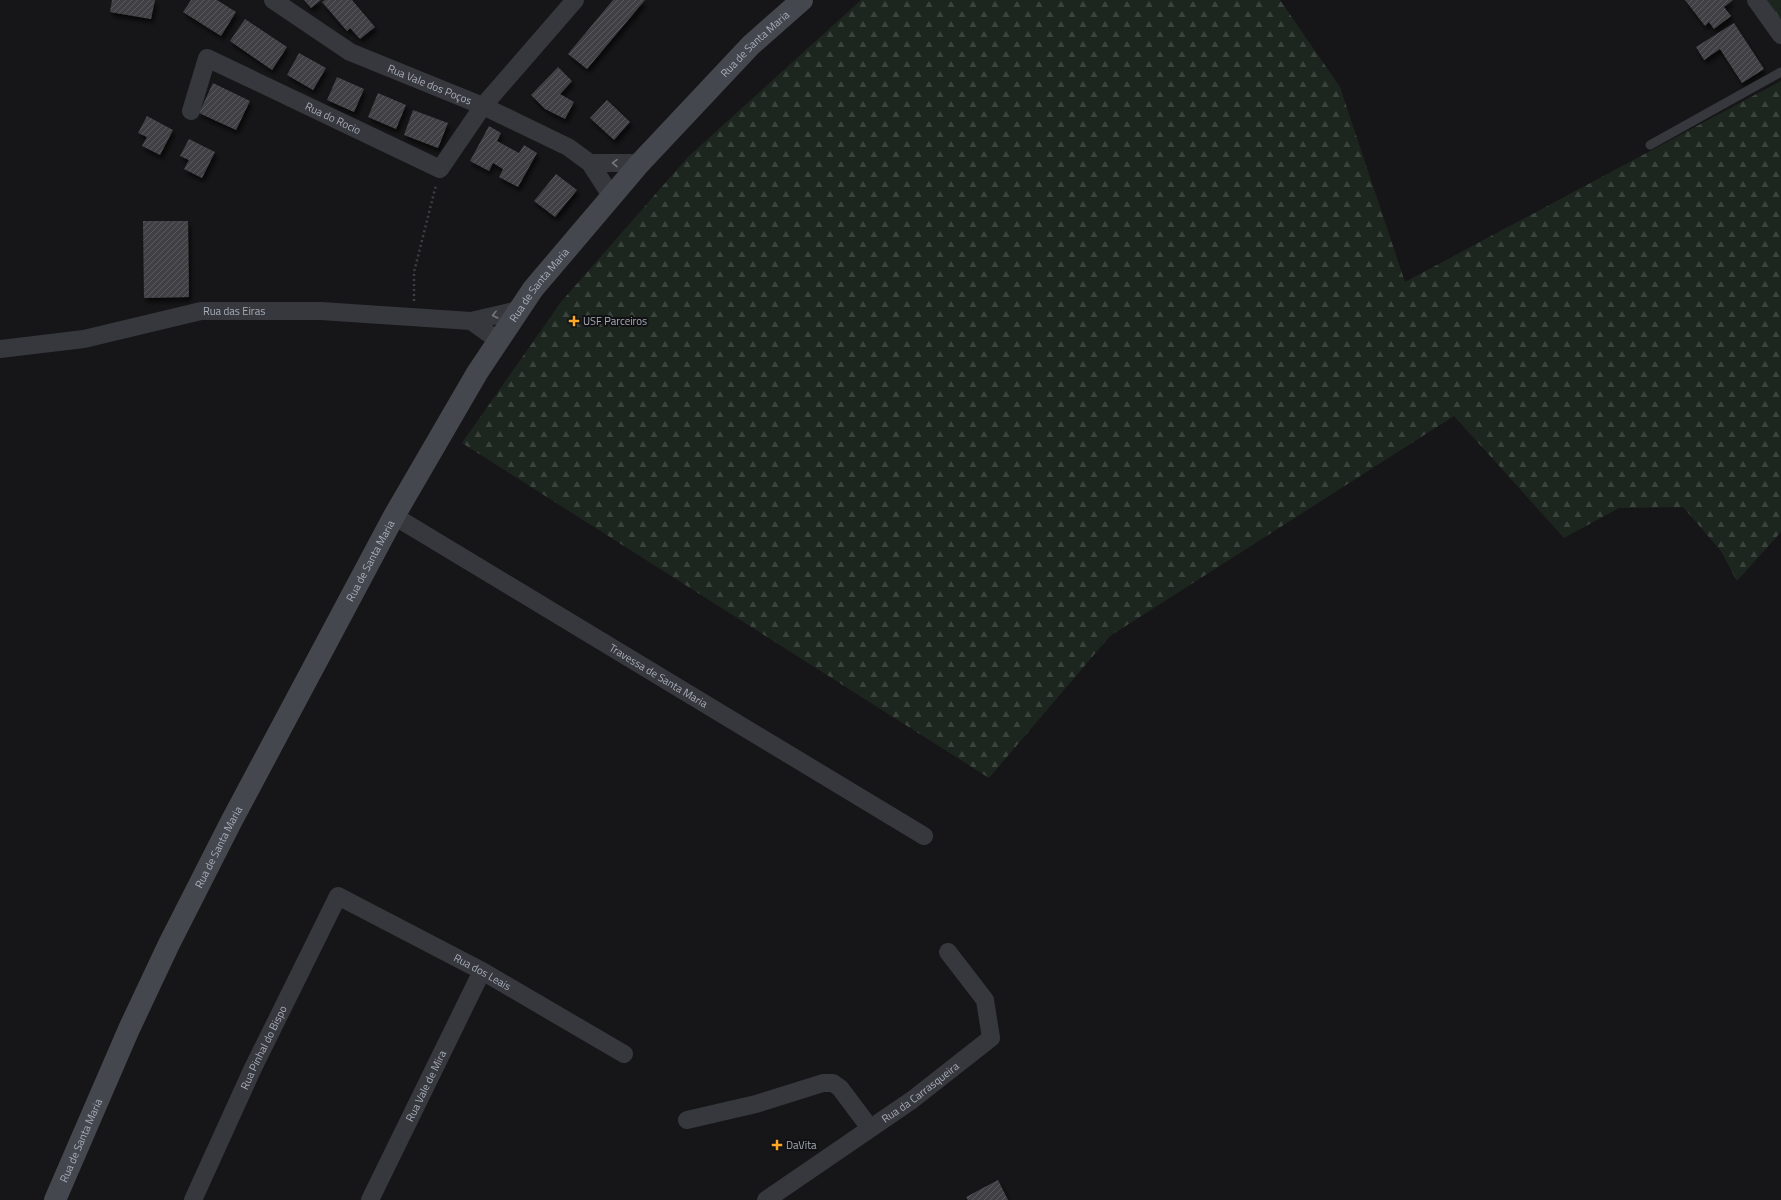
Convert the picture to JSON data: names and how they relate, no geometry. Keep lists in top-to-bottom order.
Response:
{
  "streets": {
    "street": [
      "Rua de Santa Maria",
      "Rua Vale dos Poços",
      "Rua do Rocio",
      "Rua das Eiras",
      "Travessa de Santa Maria",
      "Rua dos Leais",
      "Rua Pinhal do Bispo",
      "Rua Vale de Mira",
      "Rua da Carrasqueira"
    ]
  },
  "crossings": [
    ["Rua de Santa Maria", "Rua Vale dos Poços"],
    ["Rua de Santa Maria", "Rua das Eiras"],
    ["Rua de Santa Maria", "Travessa de Santa Maria"],
    ["Rua dos Leais", "Rua Pinhal do Bispo"],
    ["Rua dos Leais", "Rua Vale de Mira"]
  ],
  "places": {
    "health": ["USF Parceiros", "DaVita"]
  }
}
